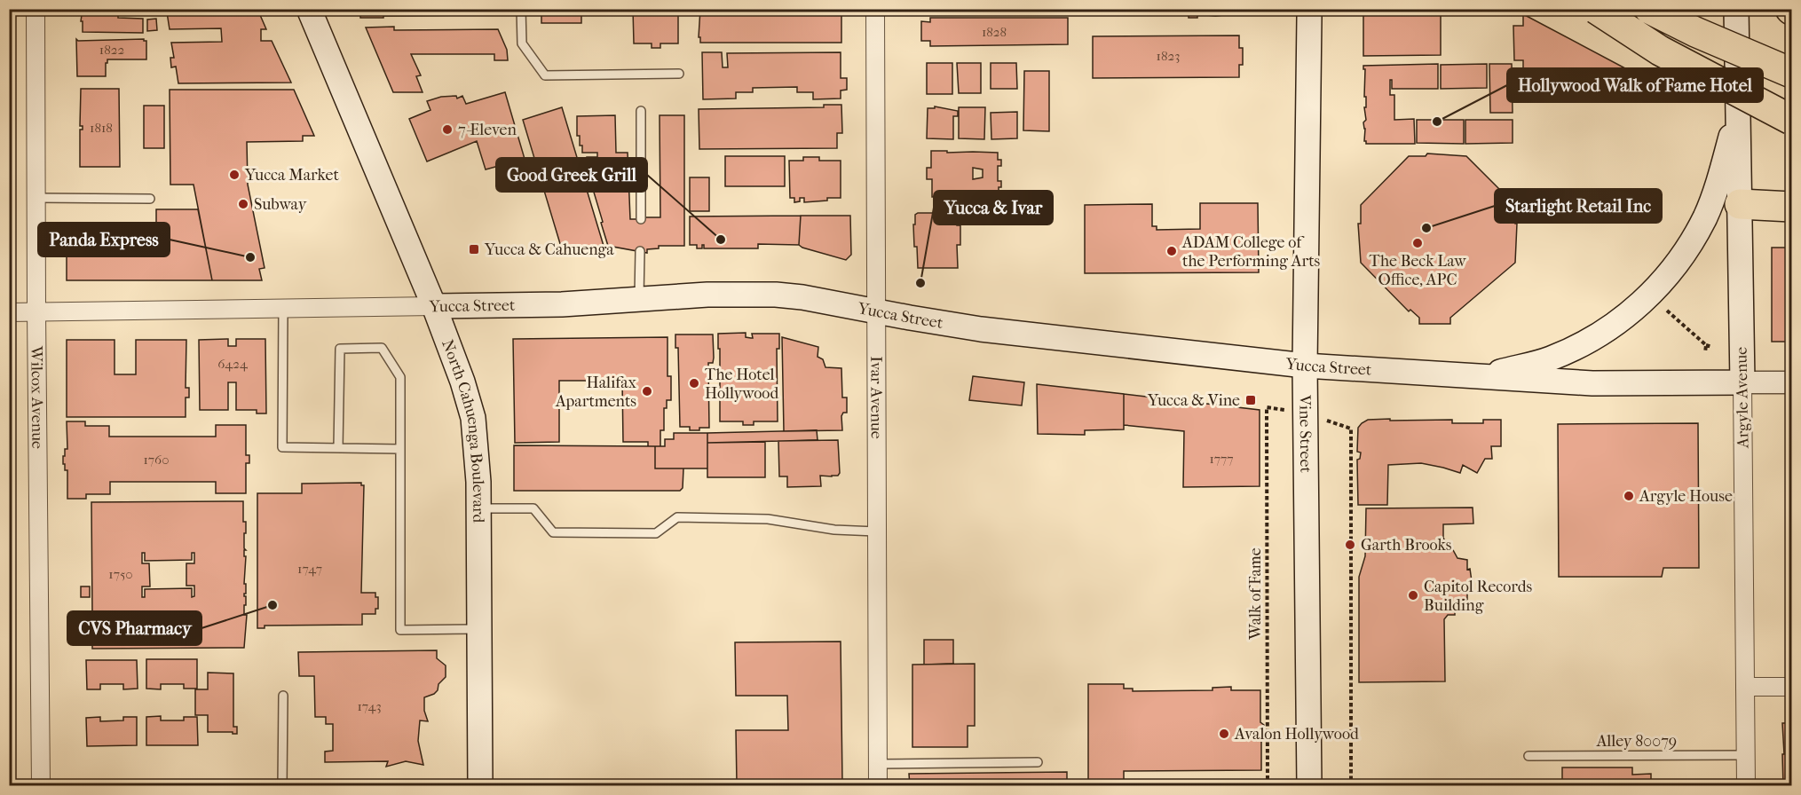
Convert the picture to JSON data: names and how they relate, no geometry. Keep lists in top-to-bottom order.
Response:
{
  "streets": {
    "main road": [
      "Yucca Street",
      "Argyle Avenue",
      "North Cahuenga Boulevard",
      "Vine Street"
    ],
    "street": ["Wilcox Avenue", "Ivar Avenue"],
    "lane": ["Alley 80079"],
    "path": ["Walk of Fame"]
  },
  "crossings": [
    ["Yucca Street", "Wilcox Avenue"],
    ["Yucca Street", "Ivar Avenue"],
    ["Yucca Street", "Argyle Avenue"],
    ["Yucca Street", "North Cahuenga Boulevard"],
    ["Yucca Street", "Vine Street"],
    ["Argyle Avenue", "Alley 80079"]
  ],
  "places": {
    "other": [
      "Hollywood Walk of Fame Hotel",
      "7-Eleven",
      "Yucca Market",
      "Subway",
      "Starlight Retail Inc",
      "Good Greek Grill",
      "The Beck Law Office, APC",
      "ADAM College of the Performing Arts",
      "Panda Express",
      "Yucca & Ivar",
      "The Hotel Hollywood",
      "Halifax Apartments",
      "Argyle House",
      "Garth Brooks",
      "Capitol Records Building",
      "CVS Pharmacy",
      "Avalon Hollywood"
    ],
    "transit": ["Yucca & Cahuenga", "Yucca & Vine"]
  },
  "house_numbers": [
    "1828",
    "1822",
    "1823",
    "1818",
    "6424",
    "1777",
    "1760",
    "1747",
    "1750",
    "1743"
  ]
}
